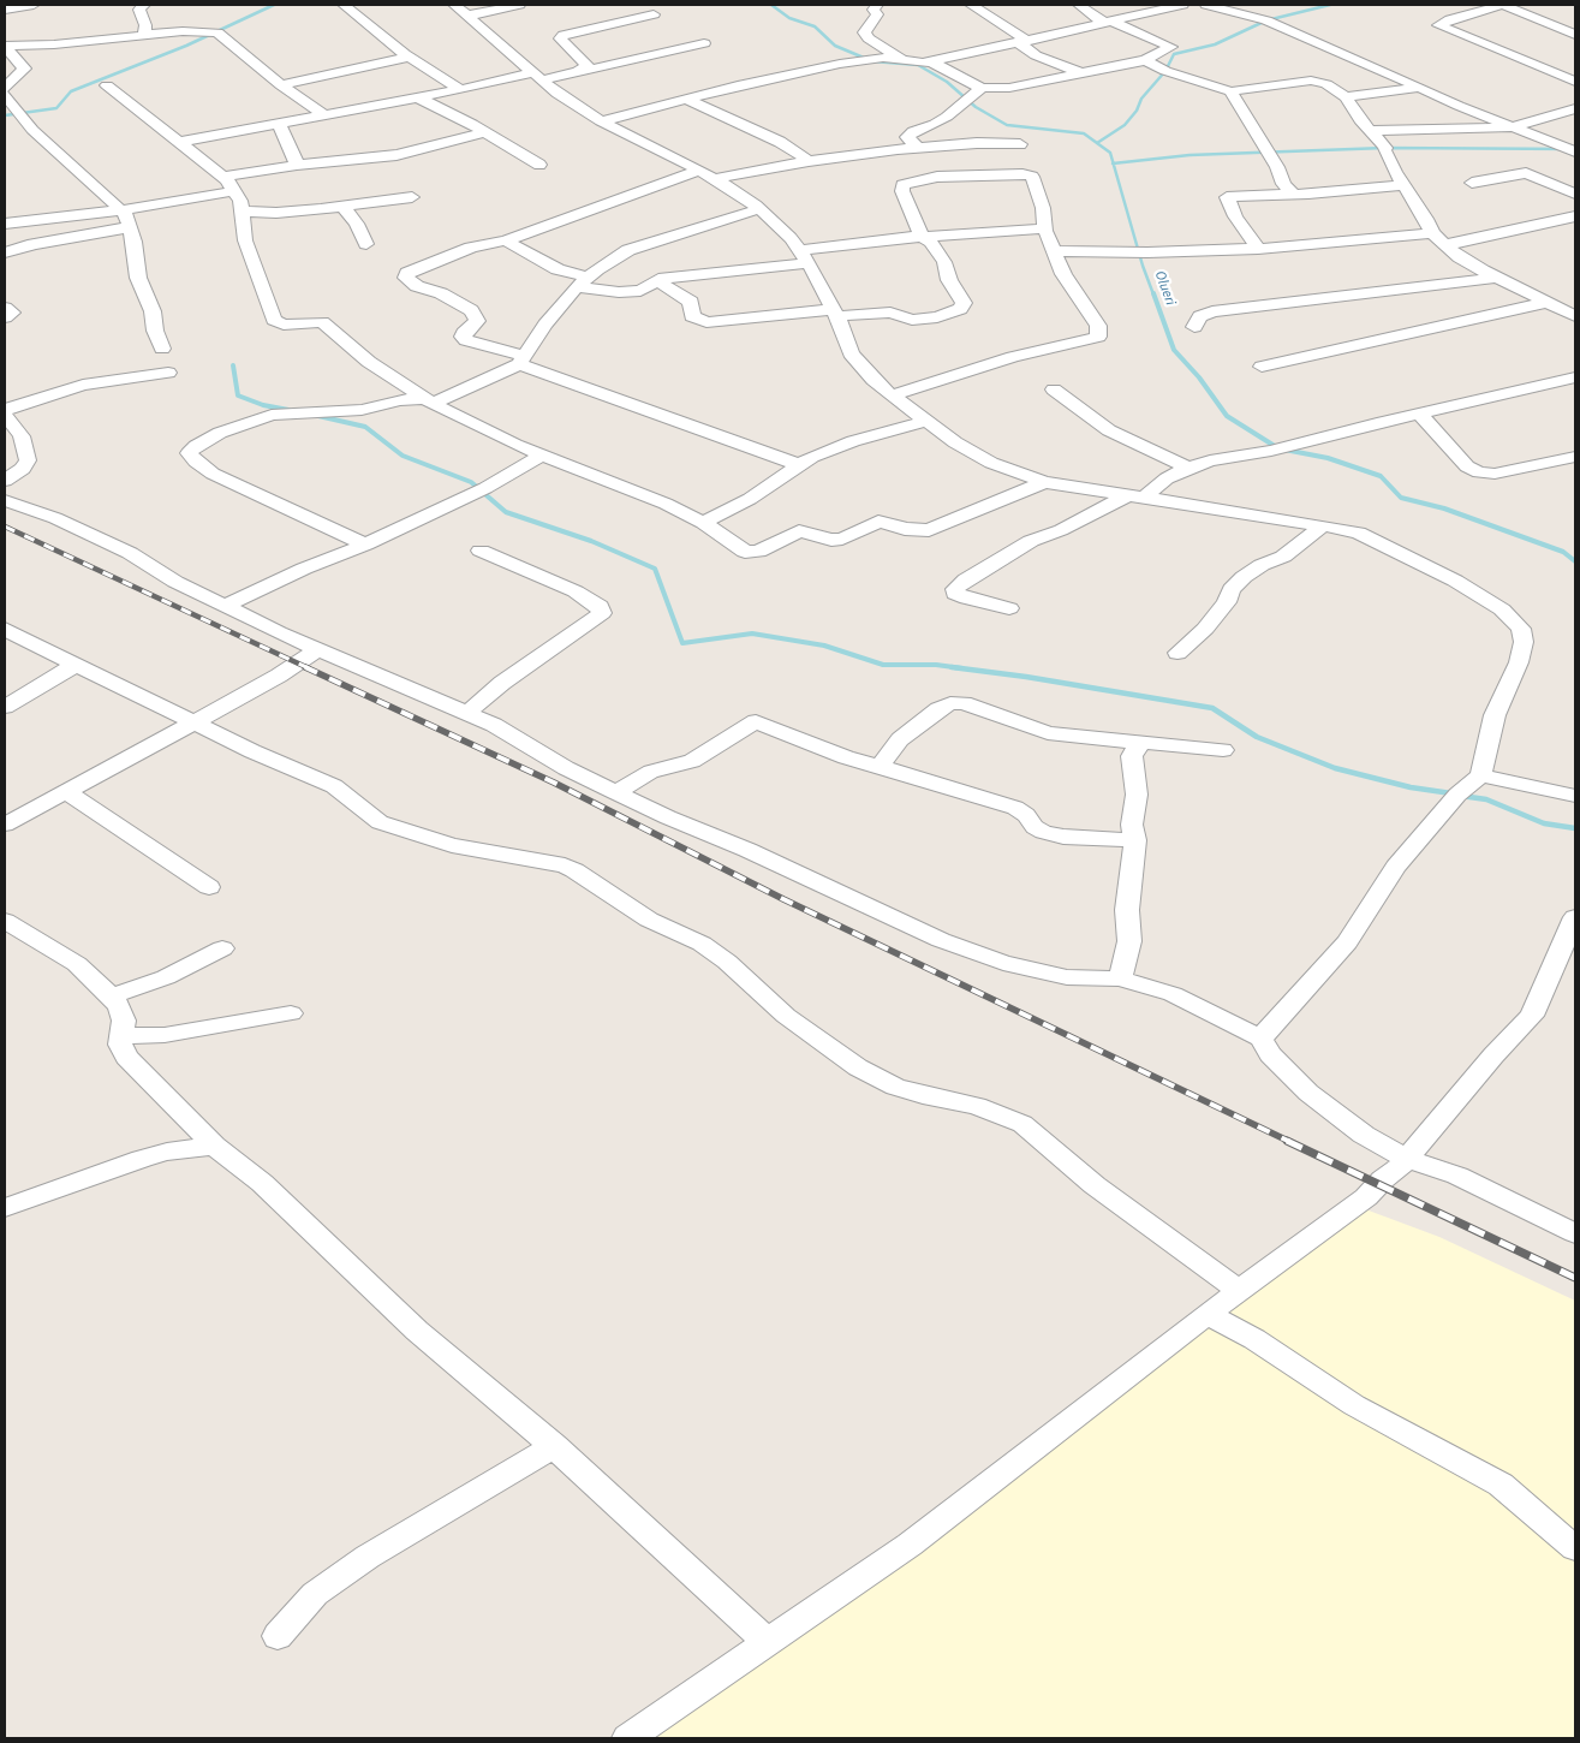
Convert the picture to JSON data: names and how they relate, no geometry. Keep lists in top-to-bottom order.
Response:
{
  "water": ["Olueri"]
}
